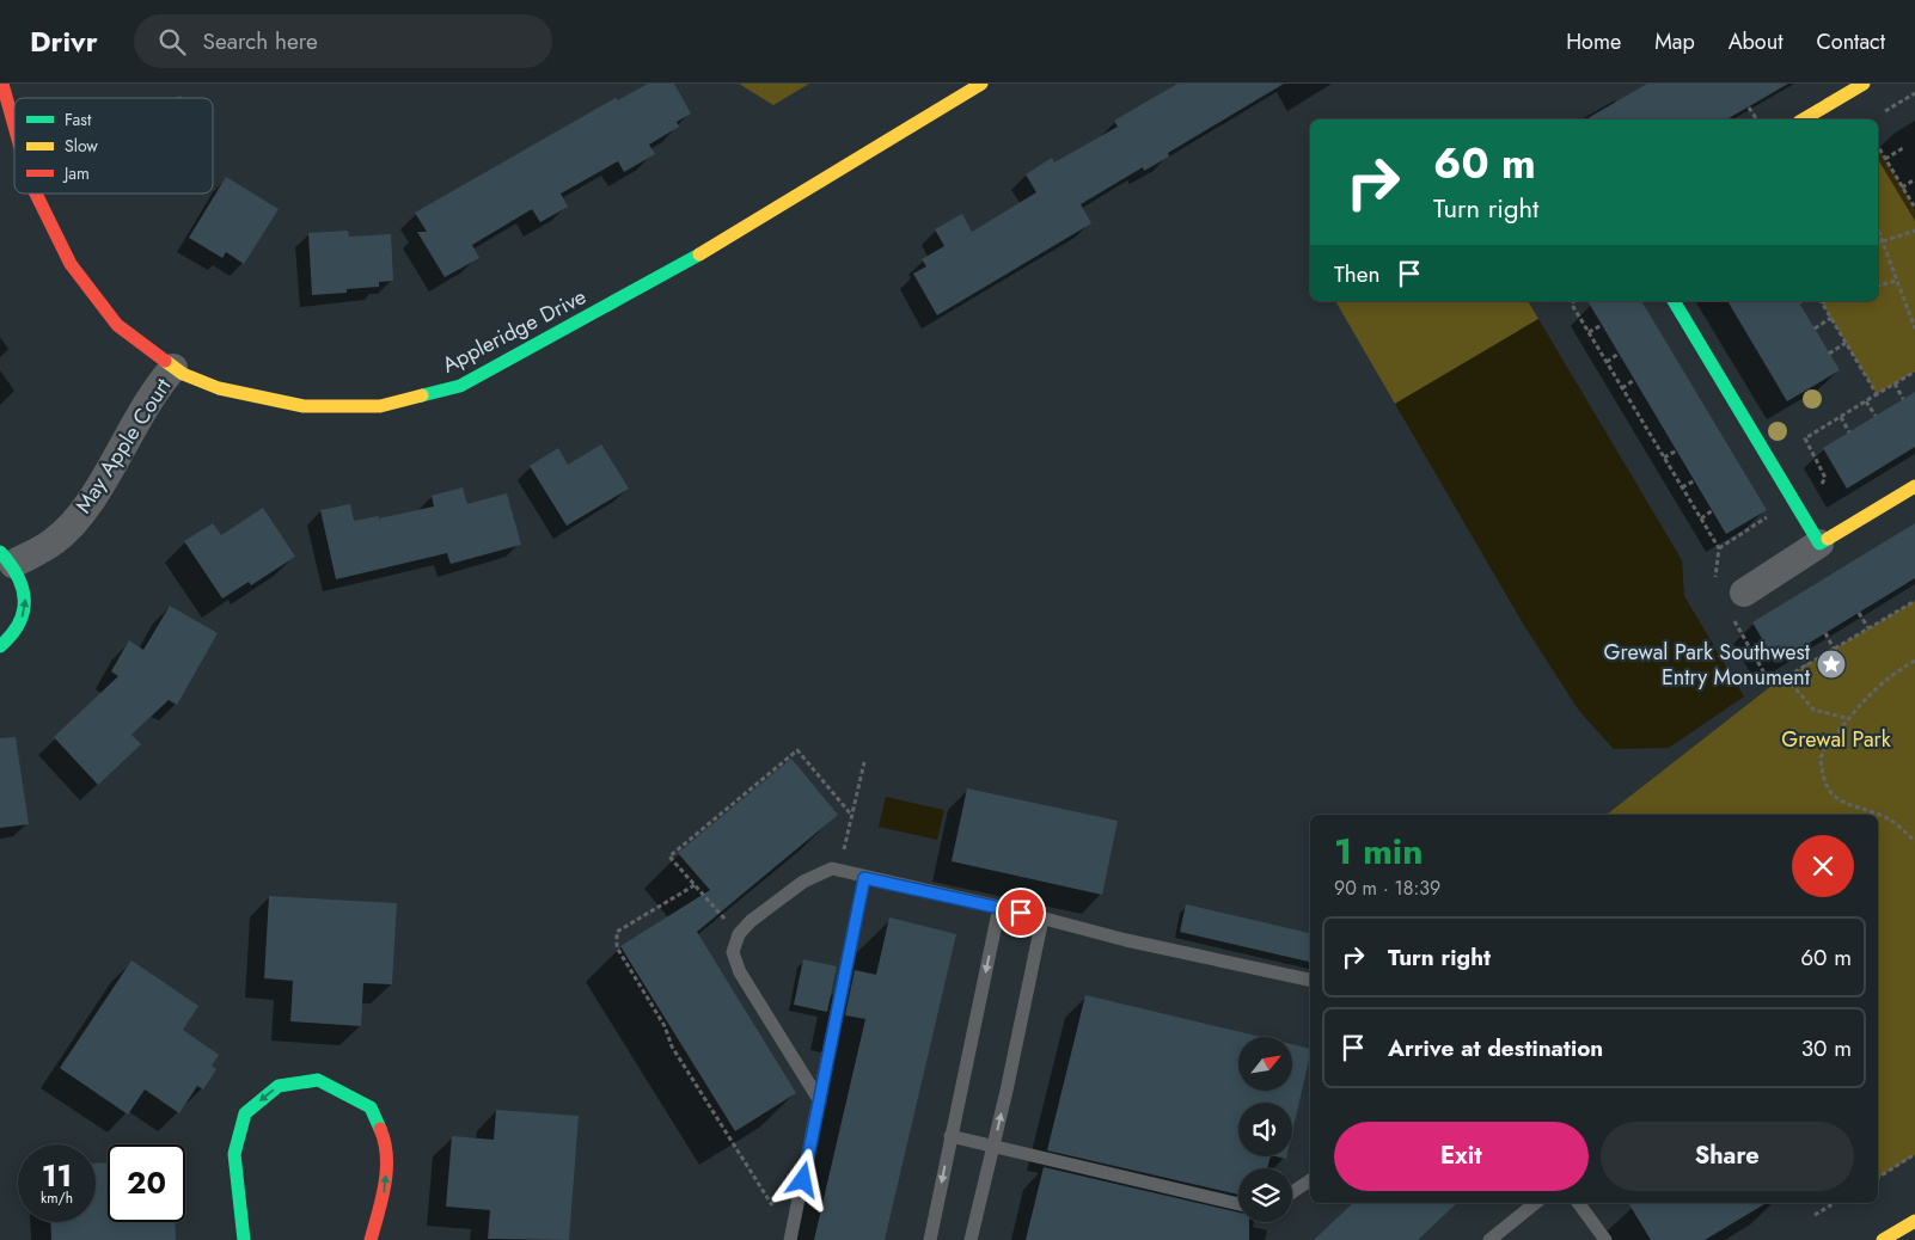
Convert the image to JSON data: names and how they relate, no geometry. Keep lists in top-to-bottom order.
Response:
{
  "streets": {
    "street": ["Appleridge Drive", "May Apple Court"]
  },
  "crossings": [
    ["Appleridge Drive", "May Apple Court"]
  ],
  "parks": ["Grewal Park"],
  "places": {
    "place": ["Grewal Park Southwest Entry Monument"]
  },
  "legend": ["Fast", "Slow", "Jam"],
  "north": "top right",
  "page": {
    "header": "Drivr",
    "search": "Search here",
    "nav": [
      "Home",
      "Map",
      "About",
      "Contact"
    ],
    "turn": ["60 m", "Turn right"],
    "then": "Then",
    "heading": ["1 min", "90 m · 18:39"],
    "list": [
      {
        "name": "Turn right",
        "value": "60 m"
      },
      {
        "name": "Arrive at destination",
        "value": "30 m"
      }
    ],
    "buttons": ["Exit", "Share"],
    "speed": "11 km/h",
    "limit": "20"
  }
}
